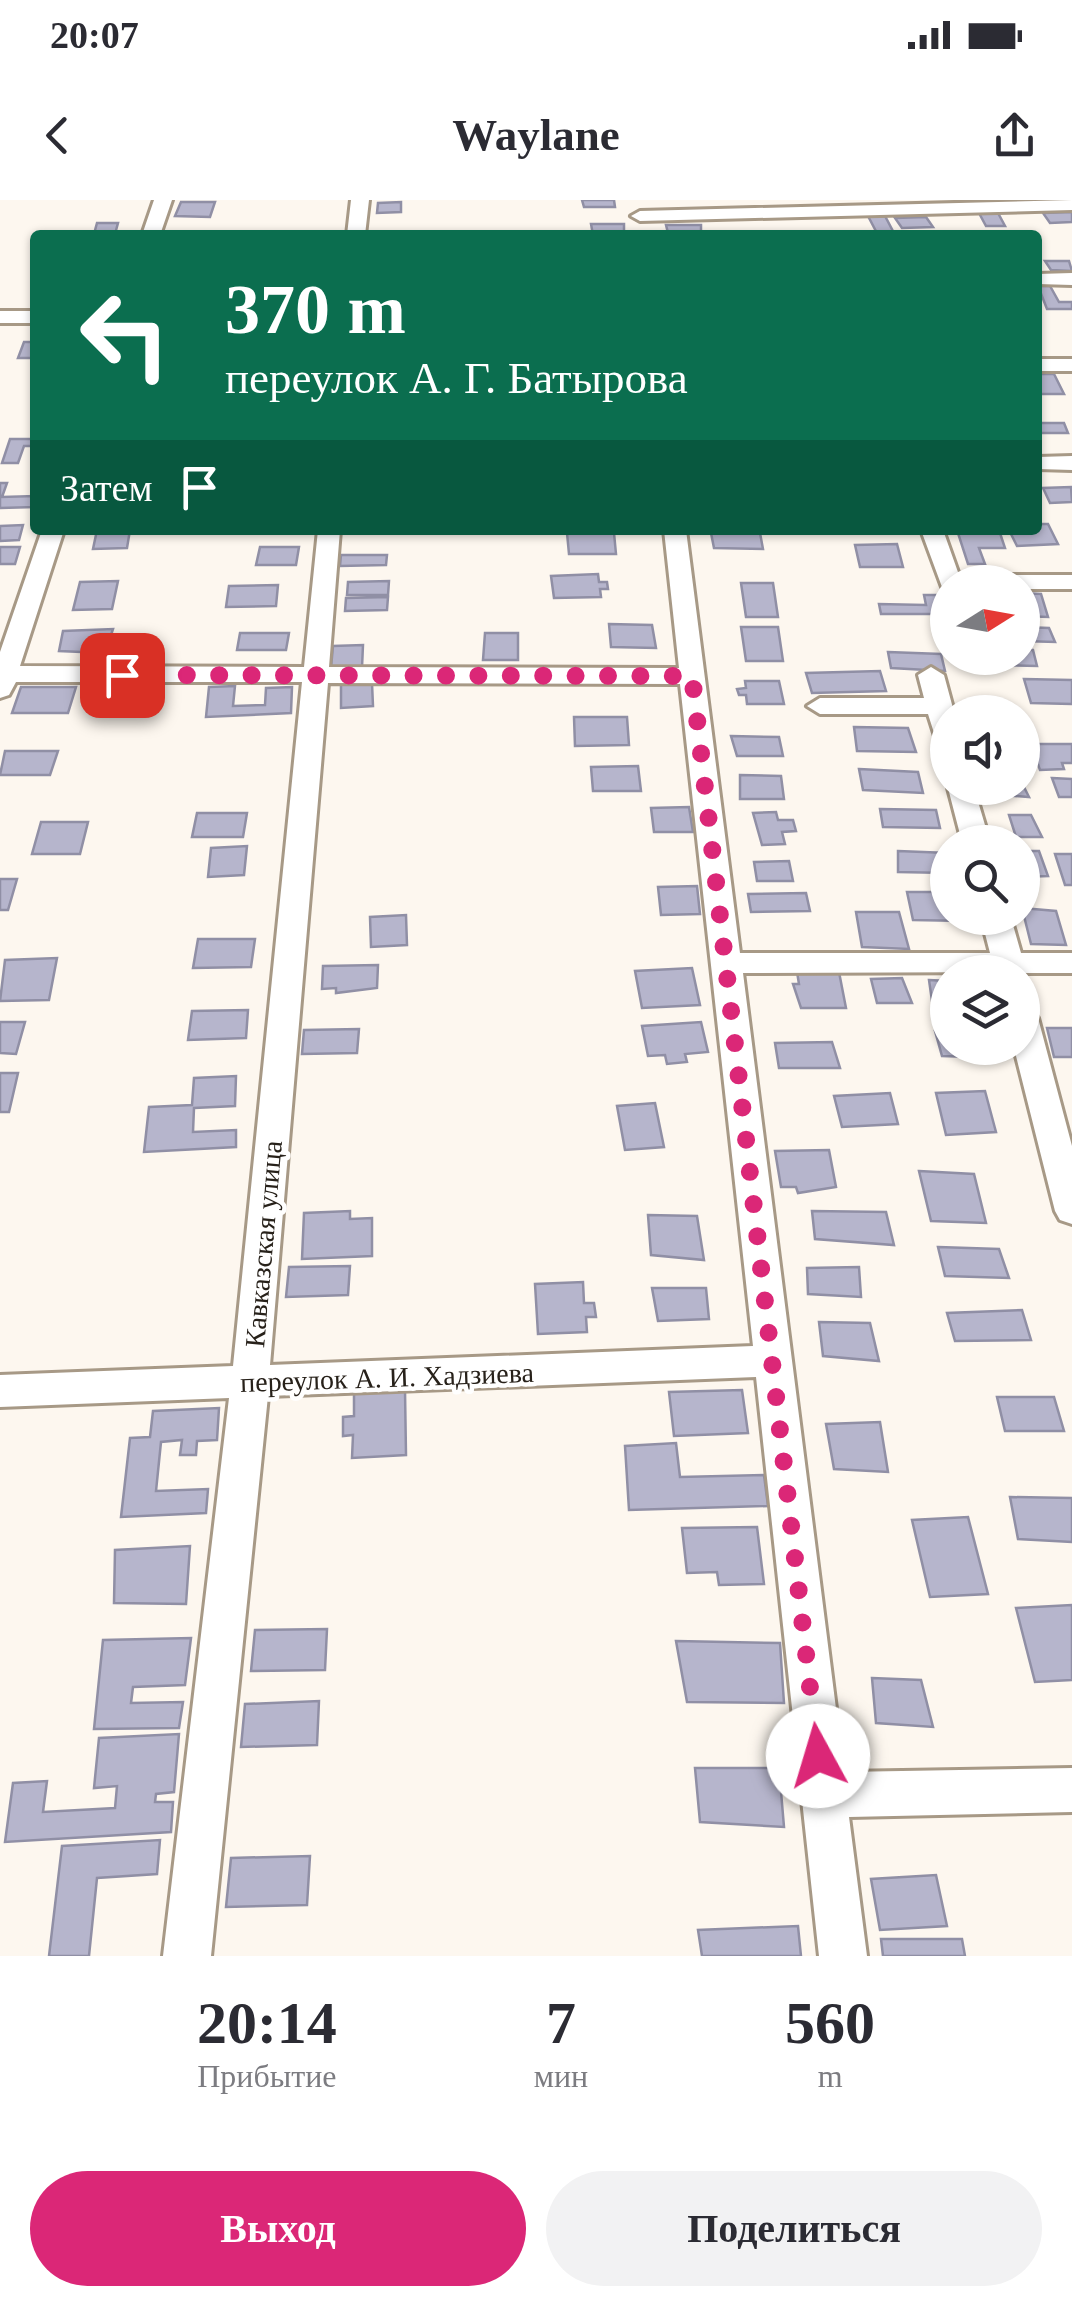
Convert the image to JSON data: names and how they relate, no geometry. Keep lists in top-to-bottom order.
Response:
{
  "streets": {
    "street": ["Кавказская улица", "переулок А. И. Хадзиева"]
  },
  "crossings": [
    ["Кавказская улица", "переулок А. И. Хадзиева"]
  ],
  "north": "right",
  "page": {
    "status": "20:07",
    "header": "Waylane",
    "turn": ["370 m", "переулок А. Г. Батырова"],
    "then": "Затем",
    "eta": [
      "20:14",
      "Прибытие",
      "7",
      "мин",
      "560",
      "m"
    ],
    "buttons": ["Выход", "Поделиться"]
  }
}
